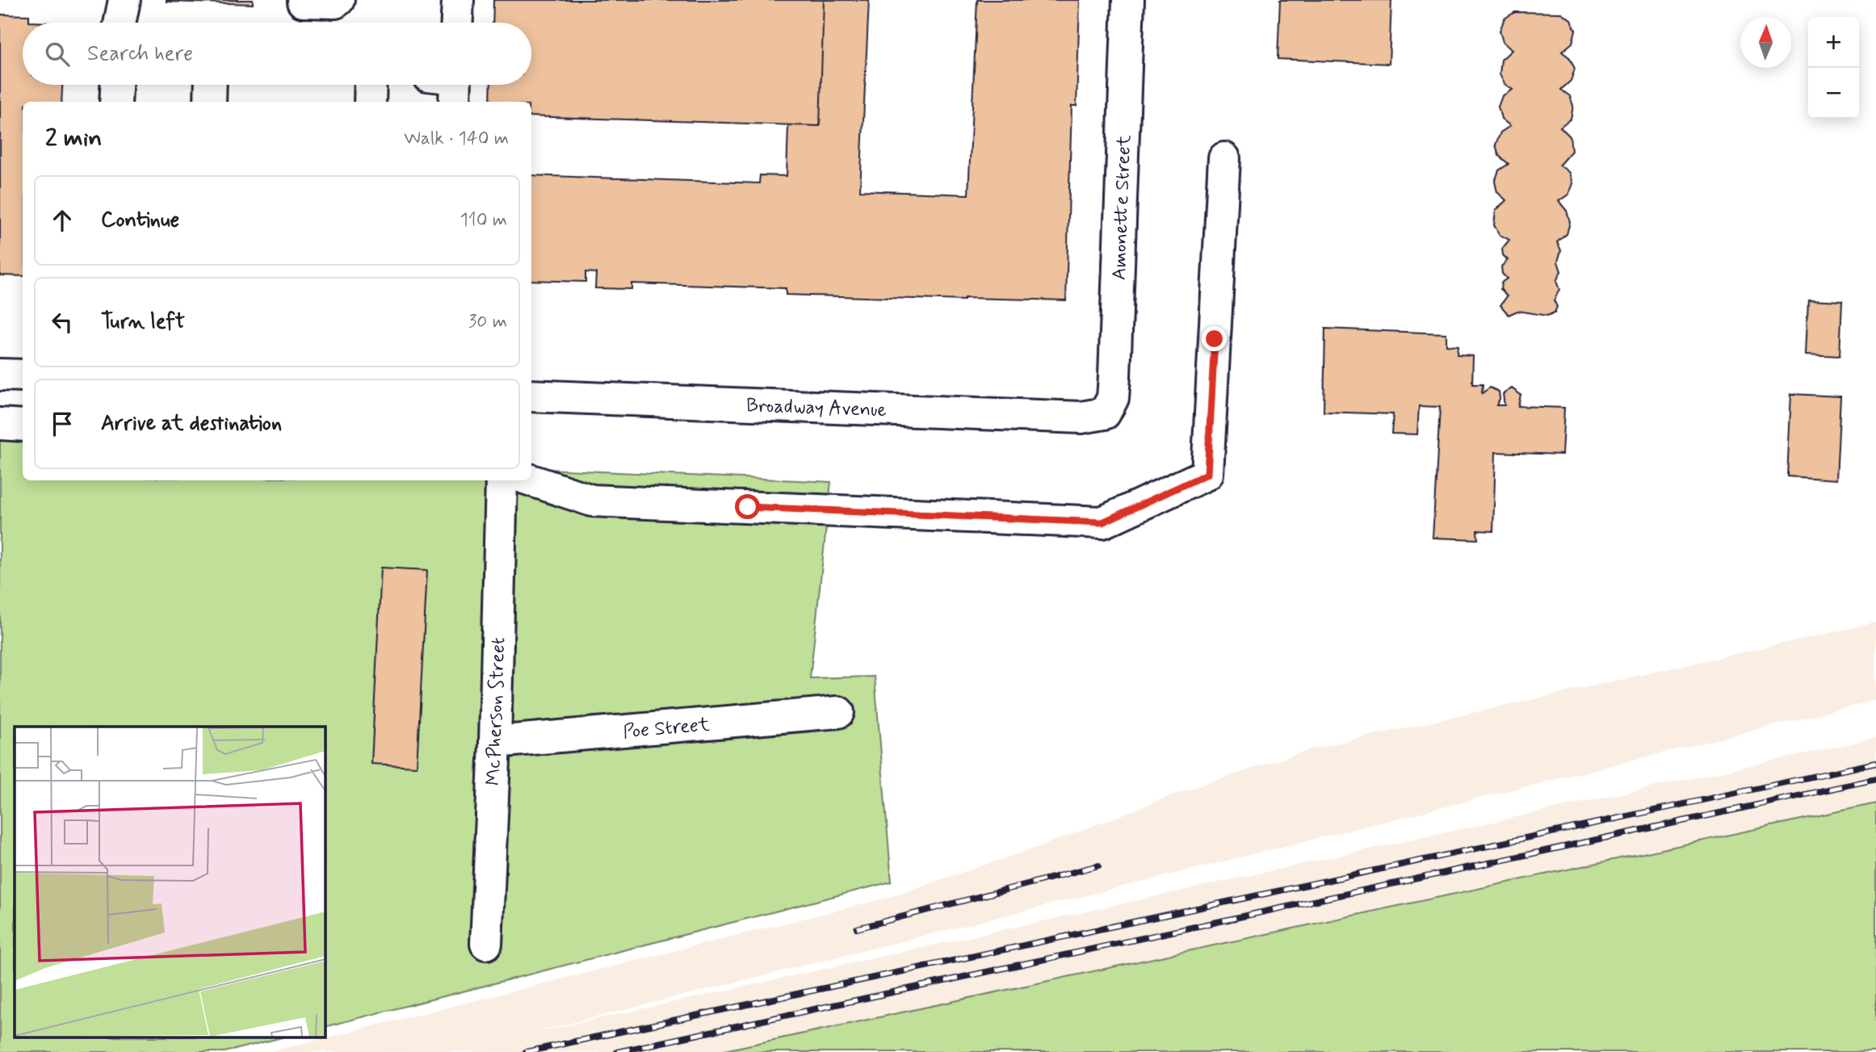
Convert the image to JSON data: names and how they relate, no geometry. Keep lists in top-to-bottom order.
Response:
{
  "streets": {
    "street": [
      "Amonette Street",
      "Broadway Avenue",
      "McPherson Street",
      "Poe Street"
    ]
  },
  "crossings": [
    ["Amonette Street", "Broadway Avenue"],
    ["McPherson Street", "Poe Street"]
  ],
  "north": "top",
  "page": {
    "map_buttons": ["+", "−"],
    "search": "Search here",
    "heading": ["2 min", "Walk · 140 m"],
    "list": [
      ["Continue", "110 m"],
      ["Turn left", "30 m"],
      "Arrive at destination"
    ]
  }
}
